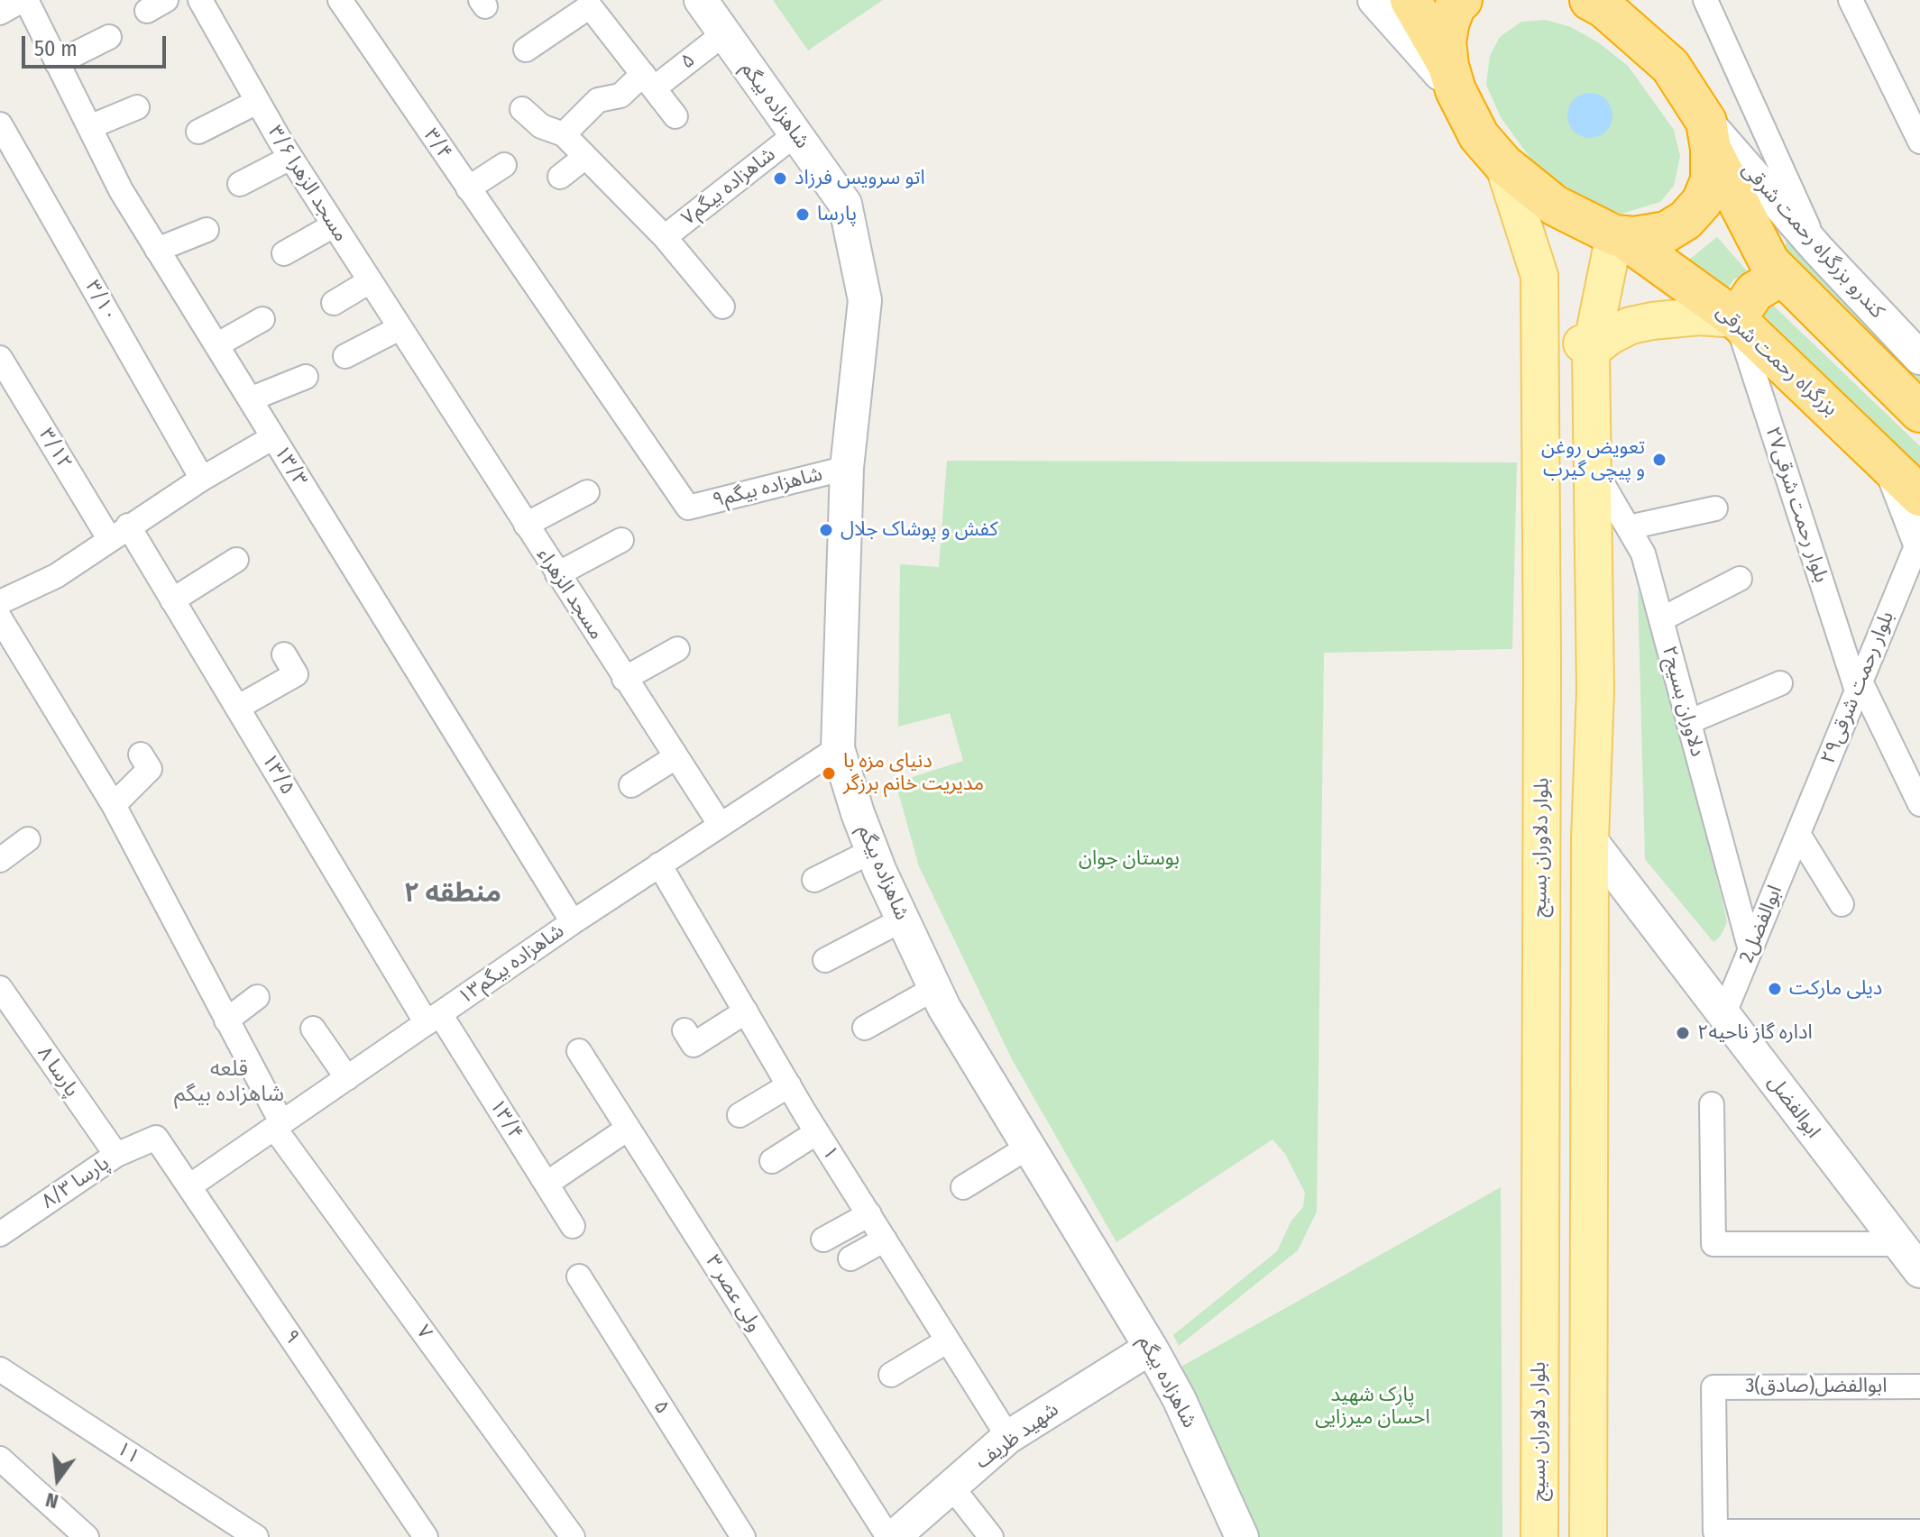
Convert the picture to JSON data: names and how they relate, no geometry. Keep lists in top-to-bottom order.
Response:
{
  "streets": {
    "highway": ["بزرگراه رحمت شرقی"],
    "main road": ["بلوار دلاوران بسیج"],
    "street": [
      "۵",
      "شاهزاده بیگم",
      "۳/۴",
      "مسجد الزهرا ۳/۶",
      "شاهزاده بیگم۷",
      "کندرو بزرگراه رحمت شرقی",
      "۳/۱۰",
      "۳/۱۲",
      "۱۳/۳",
      "شاهزاده بیگم۹",
      "بلوار رحمت شرقی۲۷",
      "مسجد الزهراء",
      "بلوار رحمت شرقی۲۹",
      "دلاوران بسیج۲",
      "۱۳/۵",
      "ابوالفضل2",
      "شاهزاده بیگم۱۳",
      "۸ پارسا",
      "ابوالفضل",
      "۱۳/۴",
      "۱",
      "۸/۳ پارسا",
      "ولی عصر ۳",
      "۷",
      "۹",
      "3ابوالفضل(صادق)",
      "شهید ظریف",
      "۱۱"
    ]
  },
  "crossings": [
    ["۵", "شاهزاده بیگم"],
    ["شاهزاده بیگم", "شاهزاده بیگم۷"],
    ["شاهزاده بیگم", "شاهزاده بیگم۹"],
    ["شاهزاده بیگم", "شاهزاده بیگم۱۳"],
    ["شاهزاده بیگم", "شهید ظریف"],
    ["۳/۴", "شاهزاده بیگم۹"],
    ["مسجد الزهرا ۳/۶", "مسجد الزهراء"],
    ["بزرگراه رحمت شرقی", "بلوار رحمت شرقی۲۷"],
    ["بزرگراه رحمت شرقی", "بلوار دلاوران بسیج"],
    ["۳/۱۲", "۱۳/۵"],
    ["۱۳/۳", "شاهزاده بیگم۱۳"],
    ["بلوار رحمت شرقی۲۷", "بلوار رحمت شرقی۲۹"],
    ["مسجد الزهراء", "شاهزاده بیگم۱۳"],
    ["بلوار رحمت شرقی۲۹", "ابوالفضل2"],
    ["دلاوران بسیج۲", "ابوالفضل2"],
    ["۱۳/۵", "شاهزاده بیگم۱۳"],
    ["۱۳/۵", "۱۳/۴"],
    ["ابوالفضل2", "ابوالفضل"],
    ["شاهزاده بیگم۱۳", "۱۳/۴"],
    ["شاهزاده بیگم۱۳", "۱"],
    ["شاهزاده بیگم۱۳", "۷"],
    ["شاهزاده بیگم۱۳", "۹"],
    ["۸ پارسا", "۸/۳ پارسا"],
    ["۱", "شهید ظریف"],
    ["۸/۳ پارسا", "۹"]
  ],
  "districts": ["منطقه ۲", "قلعه شاهزاده بیگم"],
  "parks": ["بوستان جوان", "پارک شهید احسان میرزایی"],
  "places": [
    "اتو سرویس فرزاد",
    "پارسا",
    "تعویض روغن و پیچی گیرب",
    "کفش و پوشاک جلال",
    "دنیای مزه با مدیریت خانم برزگر",
    "دیلی مارکت",
    "اداره گاز ناحیه۲"
  ],
  "scale_bar": "50 m",
  "north": "bottom"
}
